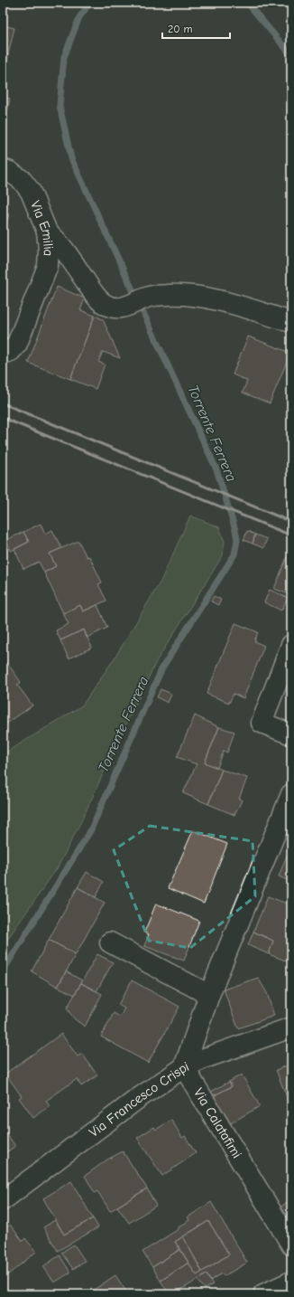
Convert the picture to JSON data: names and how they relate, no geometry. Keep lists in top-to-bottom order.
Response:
{
  "streets": {
    "street": ["Via Emilia", "Via Francesco Crispi", "Via Calatafimi"]
  },
  "crossings": [
    ["Via Francesco Crispi", "Via Calatafimi"]
  ],
  "water": ["Torrente Ferrera"],
  "scale_bar": "20 m"
}
